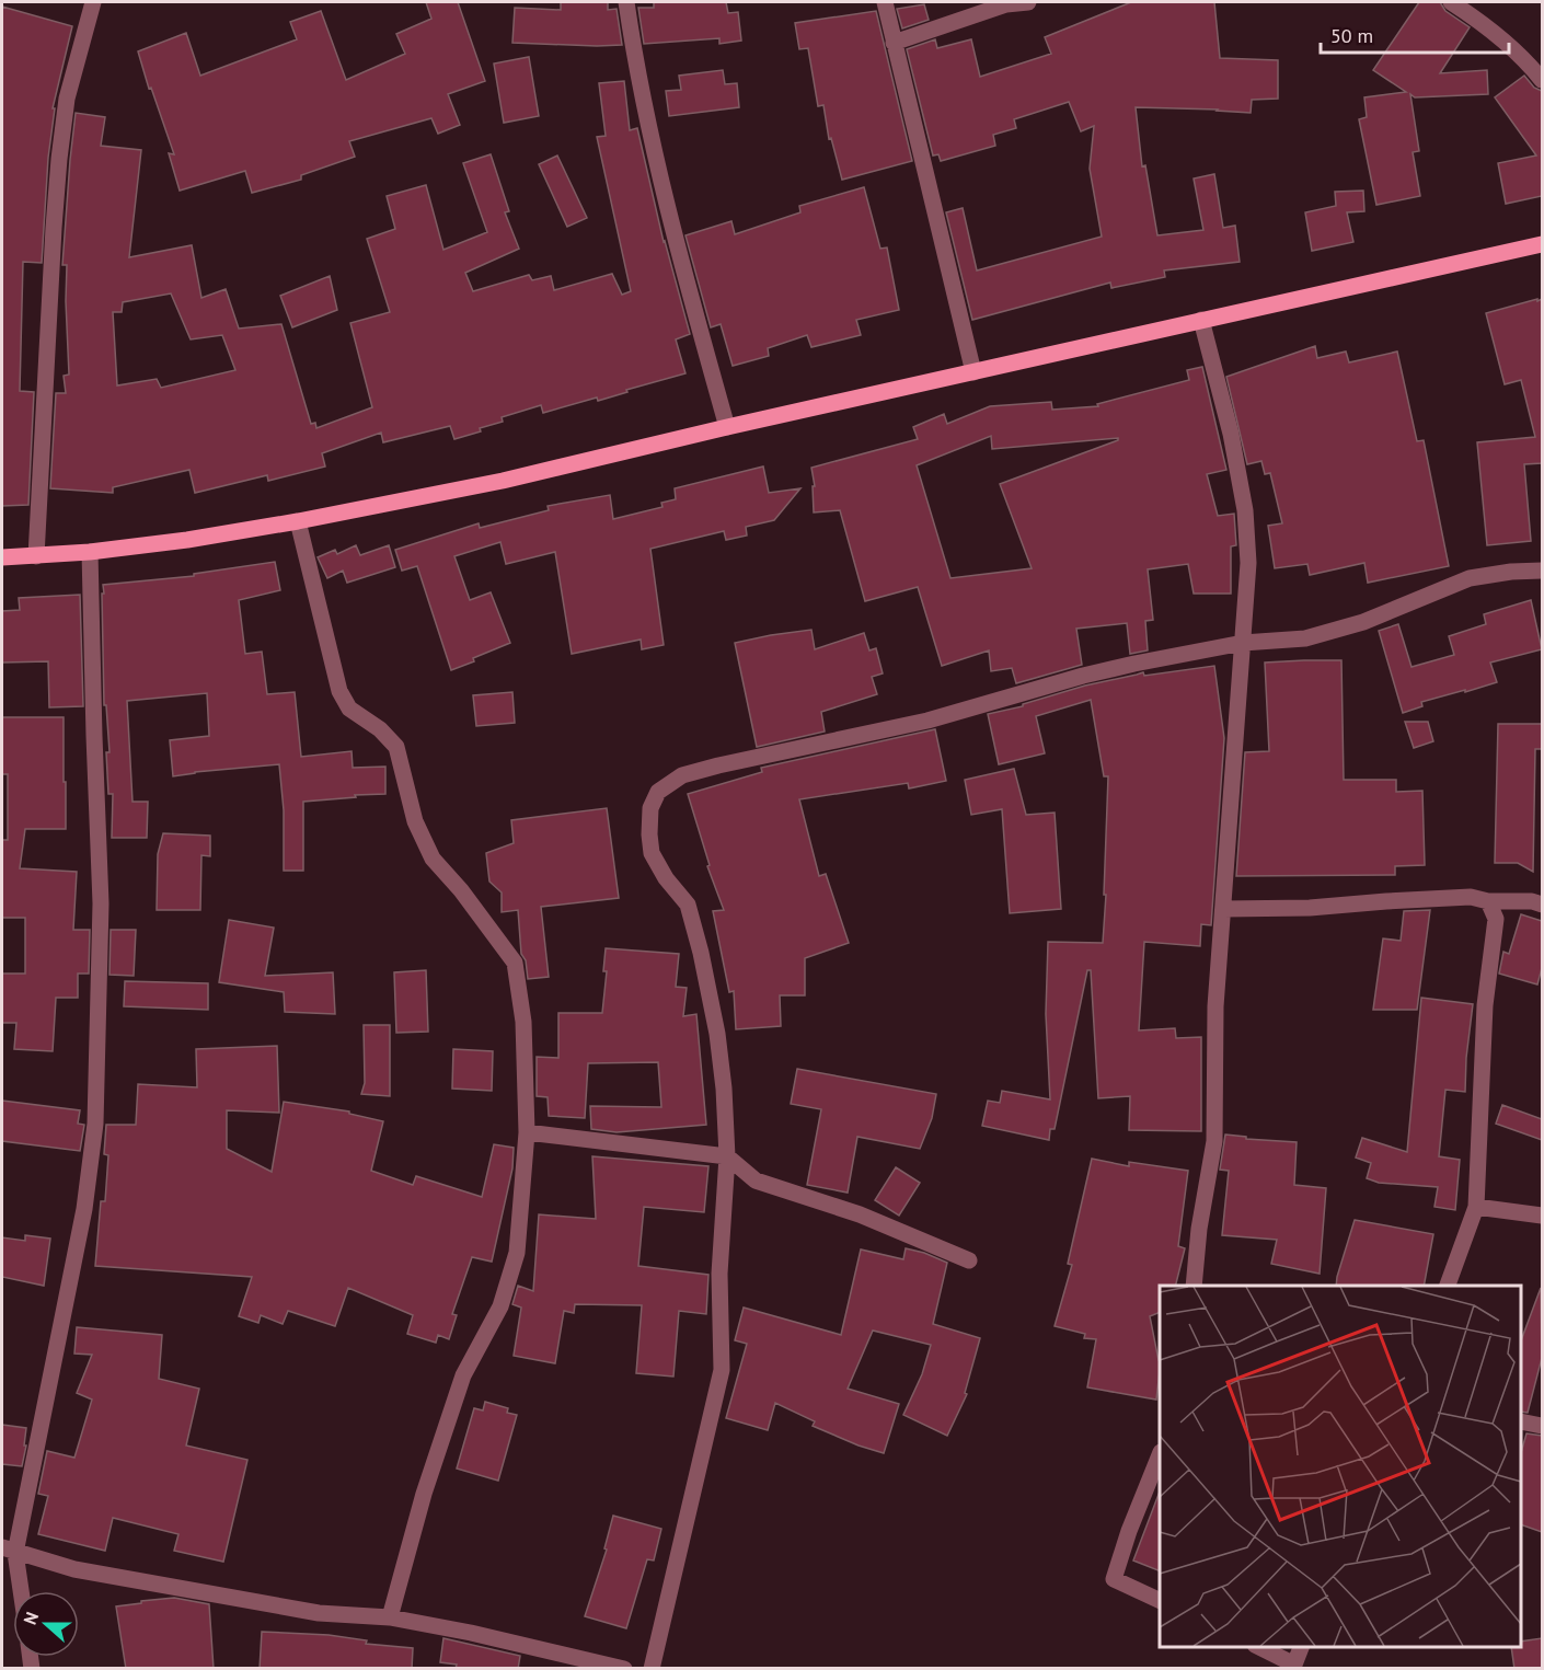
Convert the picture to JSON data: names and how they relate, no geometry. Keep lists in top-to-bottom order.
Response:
{
  "scale_bar": "50 m",
  "north": "left"
}
